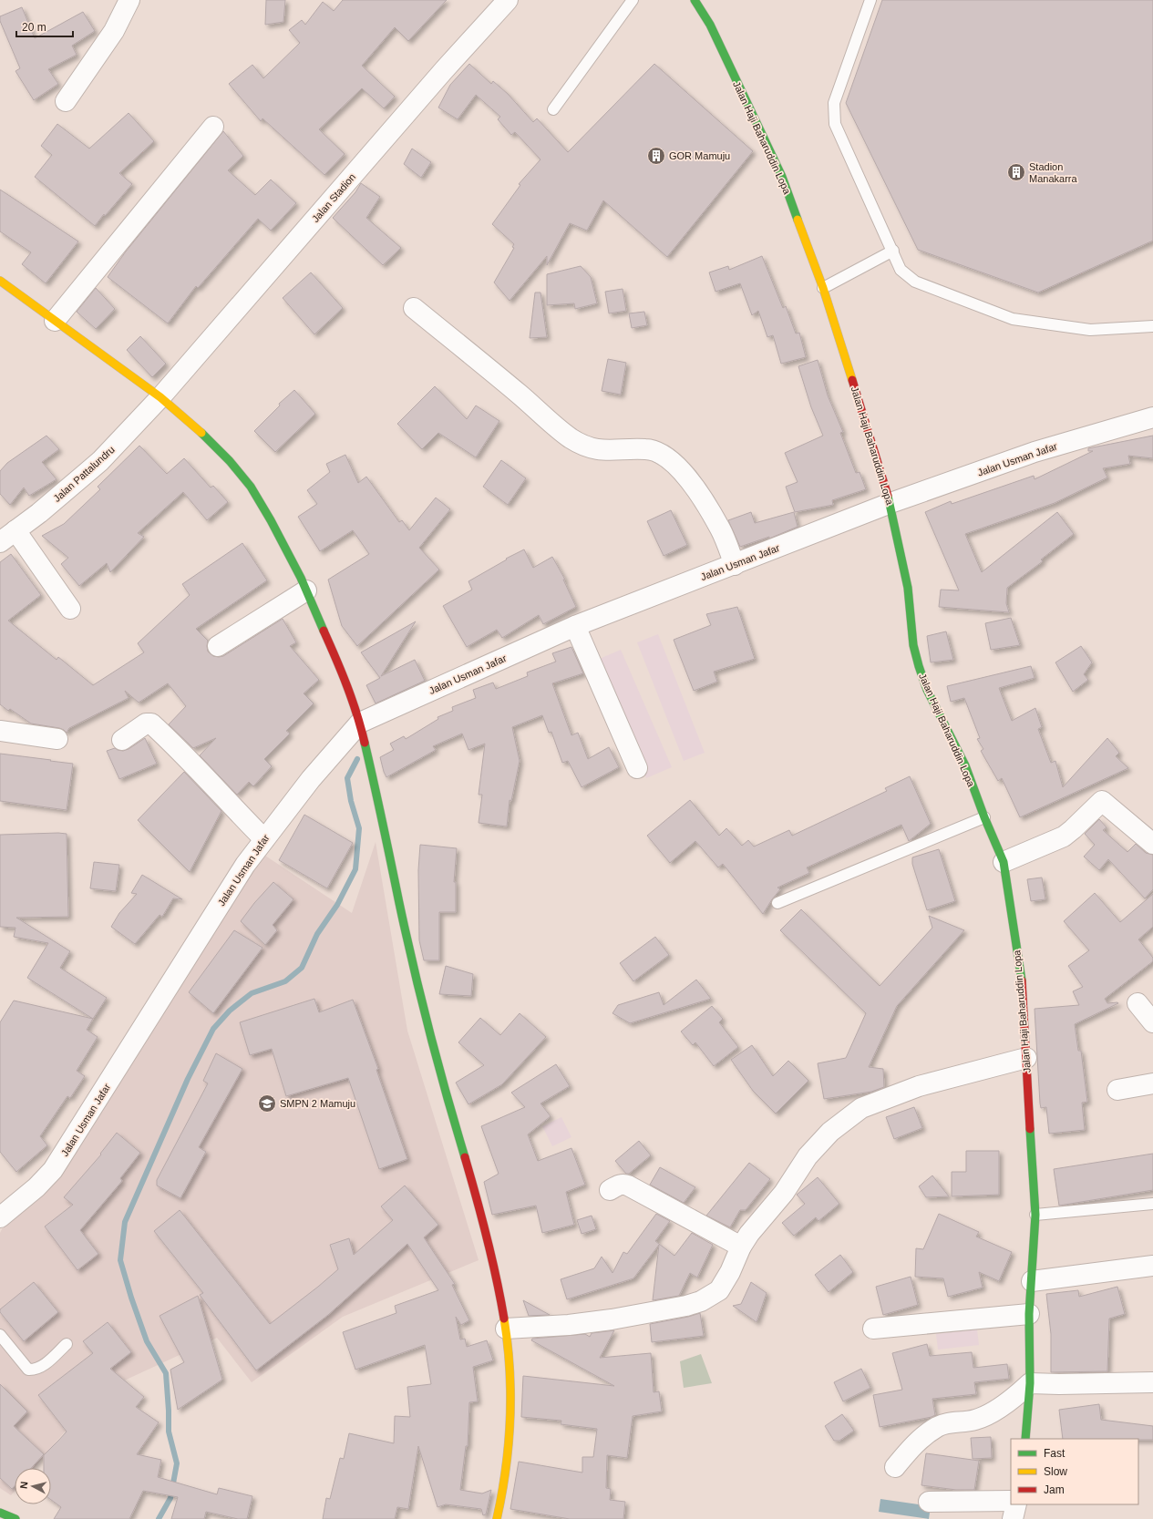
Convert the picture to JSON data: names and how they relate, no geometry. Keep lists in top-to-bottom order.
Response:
{
  "streets": {
    "street": [
      "Jalan Haji Baharuddin Lopa",
      "Jalan Stadion",
      "Jalan Usman Jafar",
      "Jalan Pattalundru"
    ]
  },
  "crossings": [
    ["Jalan Haji Baharuddin Lopa", "Jalan Usman Jafar"],
    ["Jalan Stadion", "Jalan Pattalundru"]
  ],
  "places": {
    "building": ["GOR Mamuju", "Stadion Manakarra"],
    "school or university": ["SMPN 2 Mamuju"]
  },
  "legend": ["Fast", "Slow", "Jam"],
  "scale_bar": "20 m",
  "north": "left"
}
